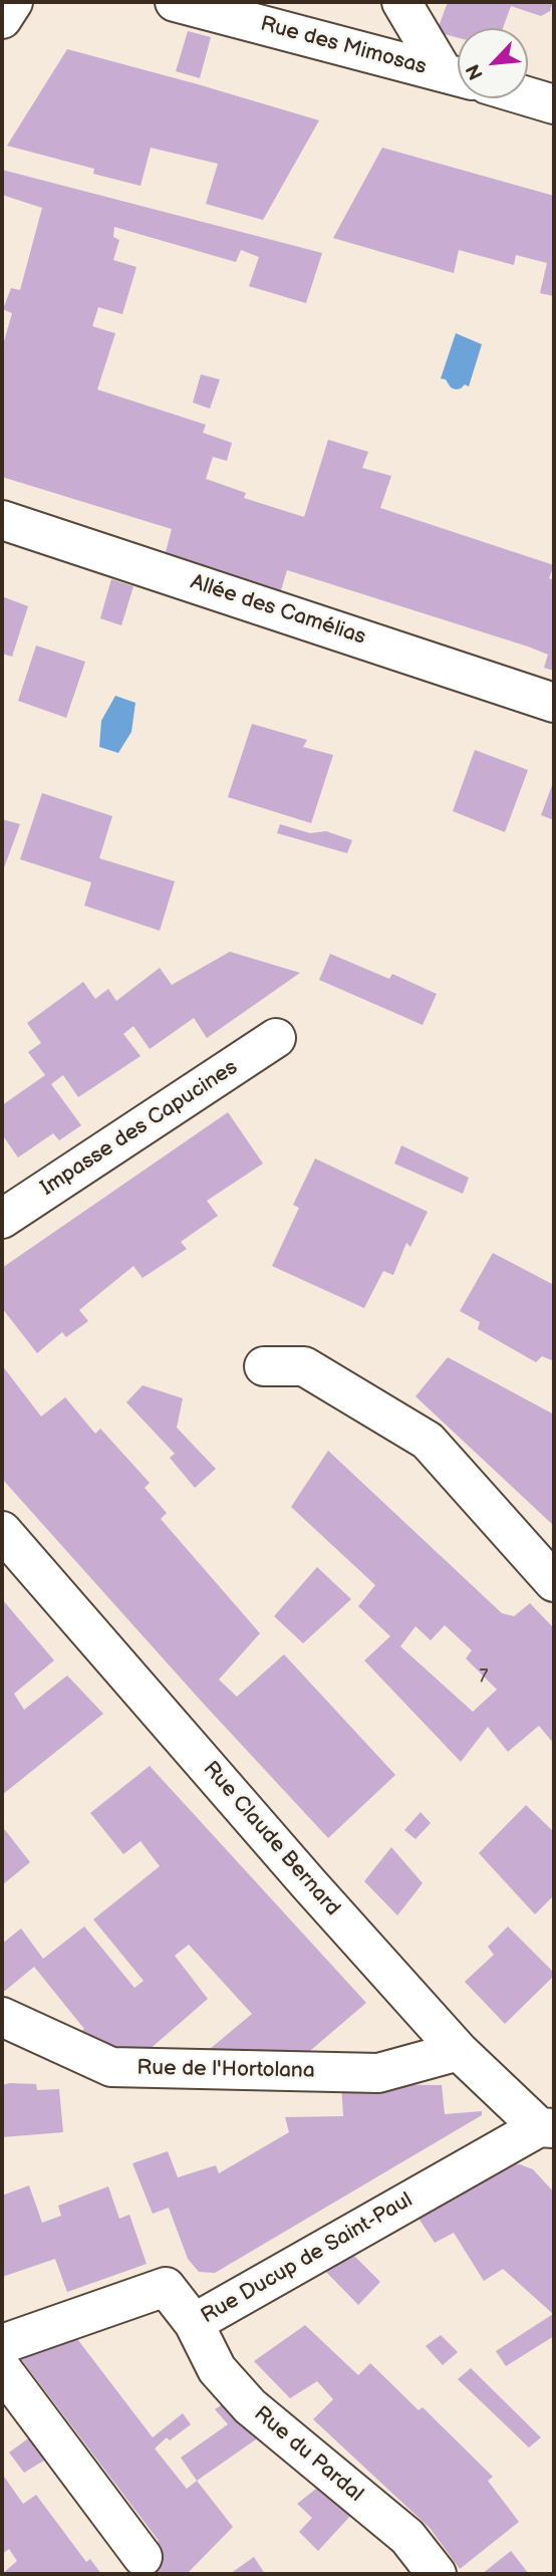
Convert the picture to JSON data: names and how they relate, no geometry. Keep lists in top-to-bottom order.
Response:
{
  "streets": {
    "street": [
      "Rue des Mimosas",
      "Allée des Camélias",
      "Impasse des Capucines",
      "Rue Claude Bernard",
      "Rue de l'Hortolana",
      "Rue Ducup de Saint-Paul",
      "Rue du Pardal"
    ]
  },
  "crossings": [
    ["Rue Claude Bernard", "Rue de l'Hortolana"],
    ["Rue Claude Bernard", "Rue Ducup de Saint-Paul"],
    ["Rue Ducup de Saint-Paul", "Rue du Pardal"]
  ],
  "house_numbers": ["7"],
  "north": "bottom left"
}
